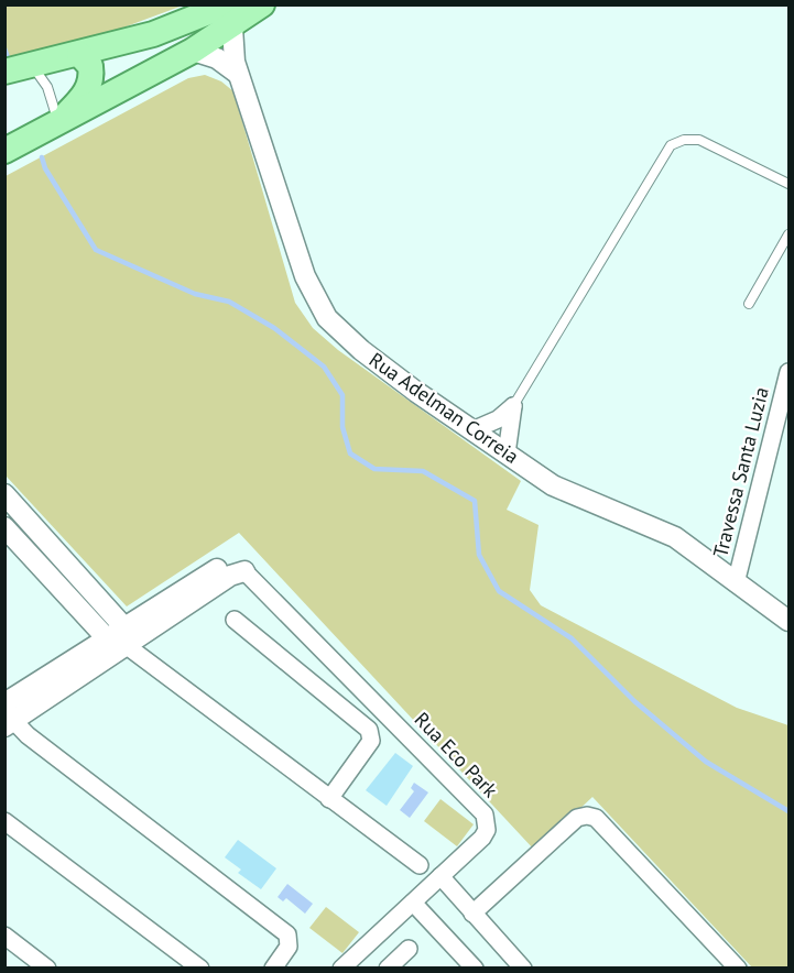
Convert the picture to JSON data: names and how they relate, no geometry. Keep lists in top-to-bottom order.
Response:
{
  "streets": {
    "street": ["Rua Adelman Correia", "Travessa Santa Luzia", "Rua Eco Park"]
  },
  "crossings": [
    ["Rua Adelman Correia", "Travessa Santa Luzia"]
  ]
}
